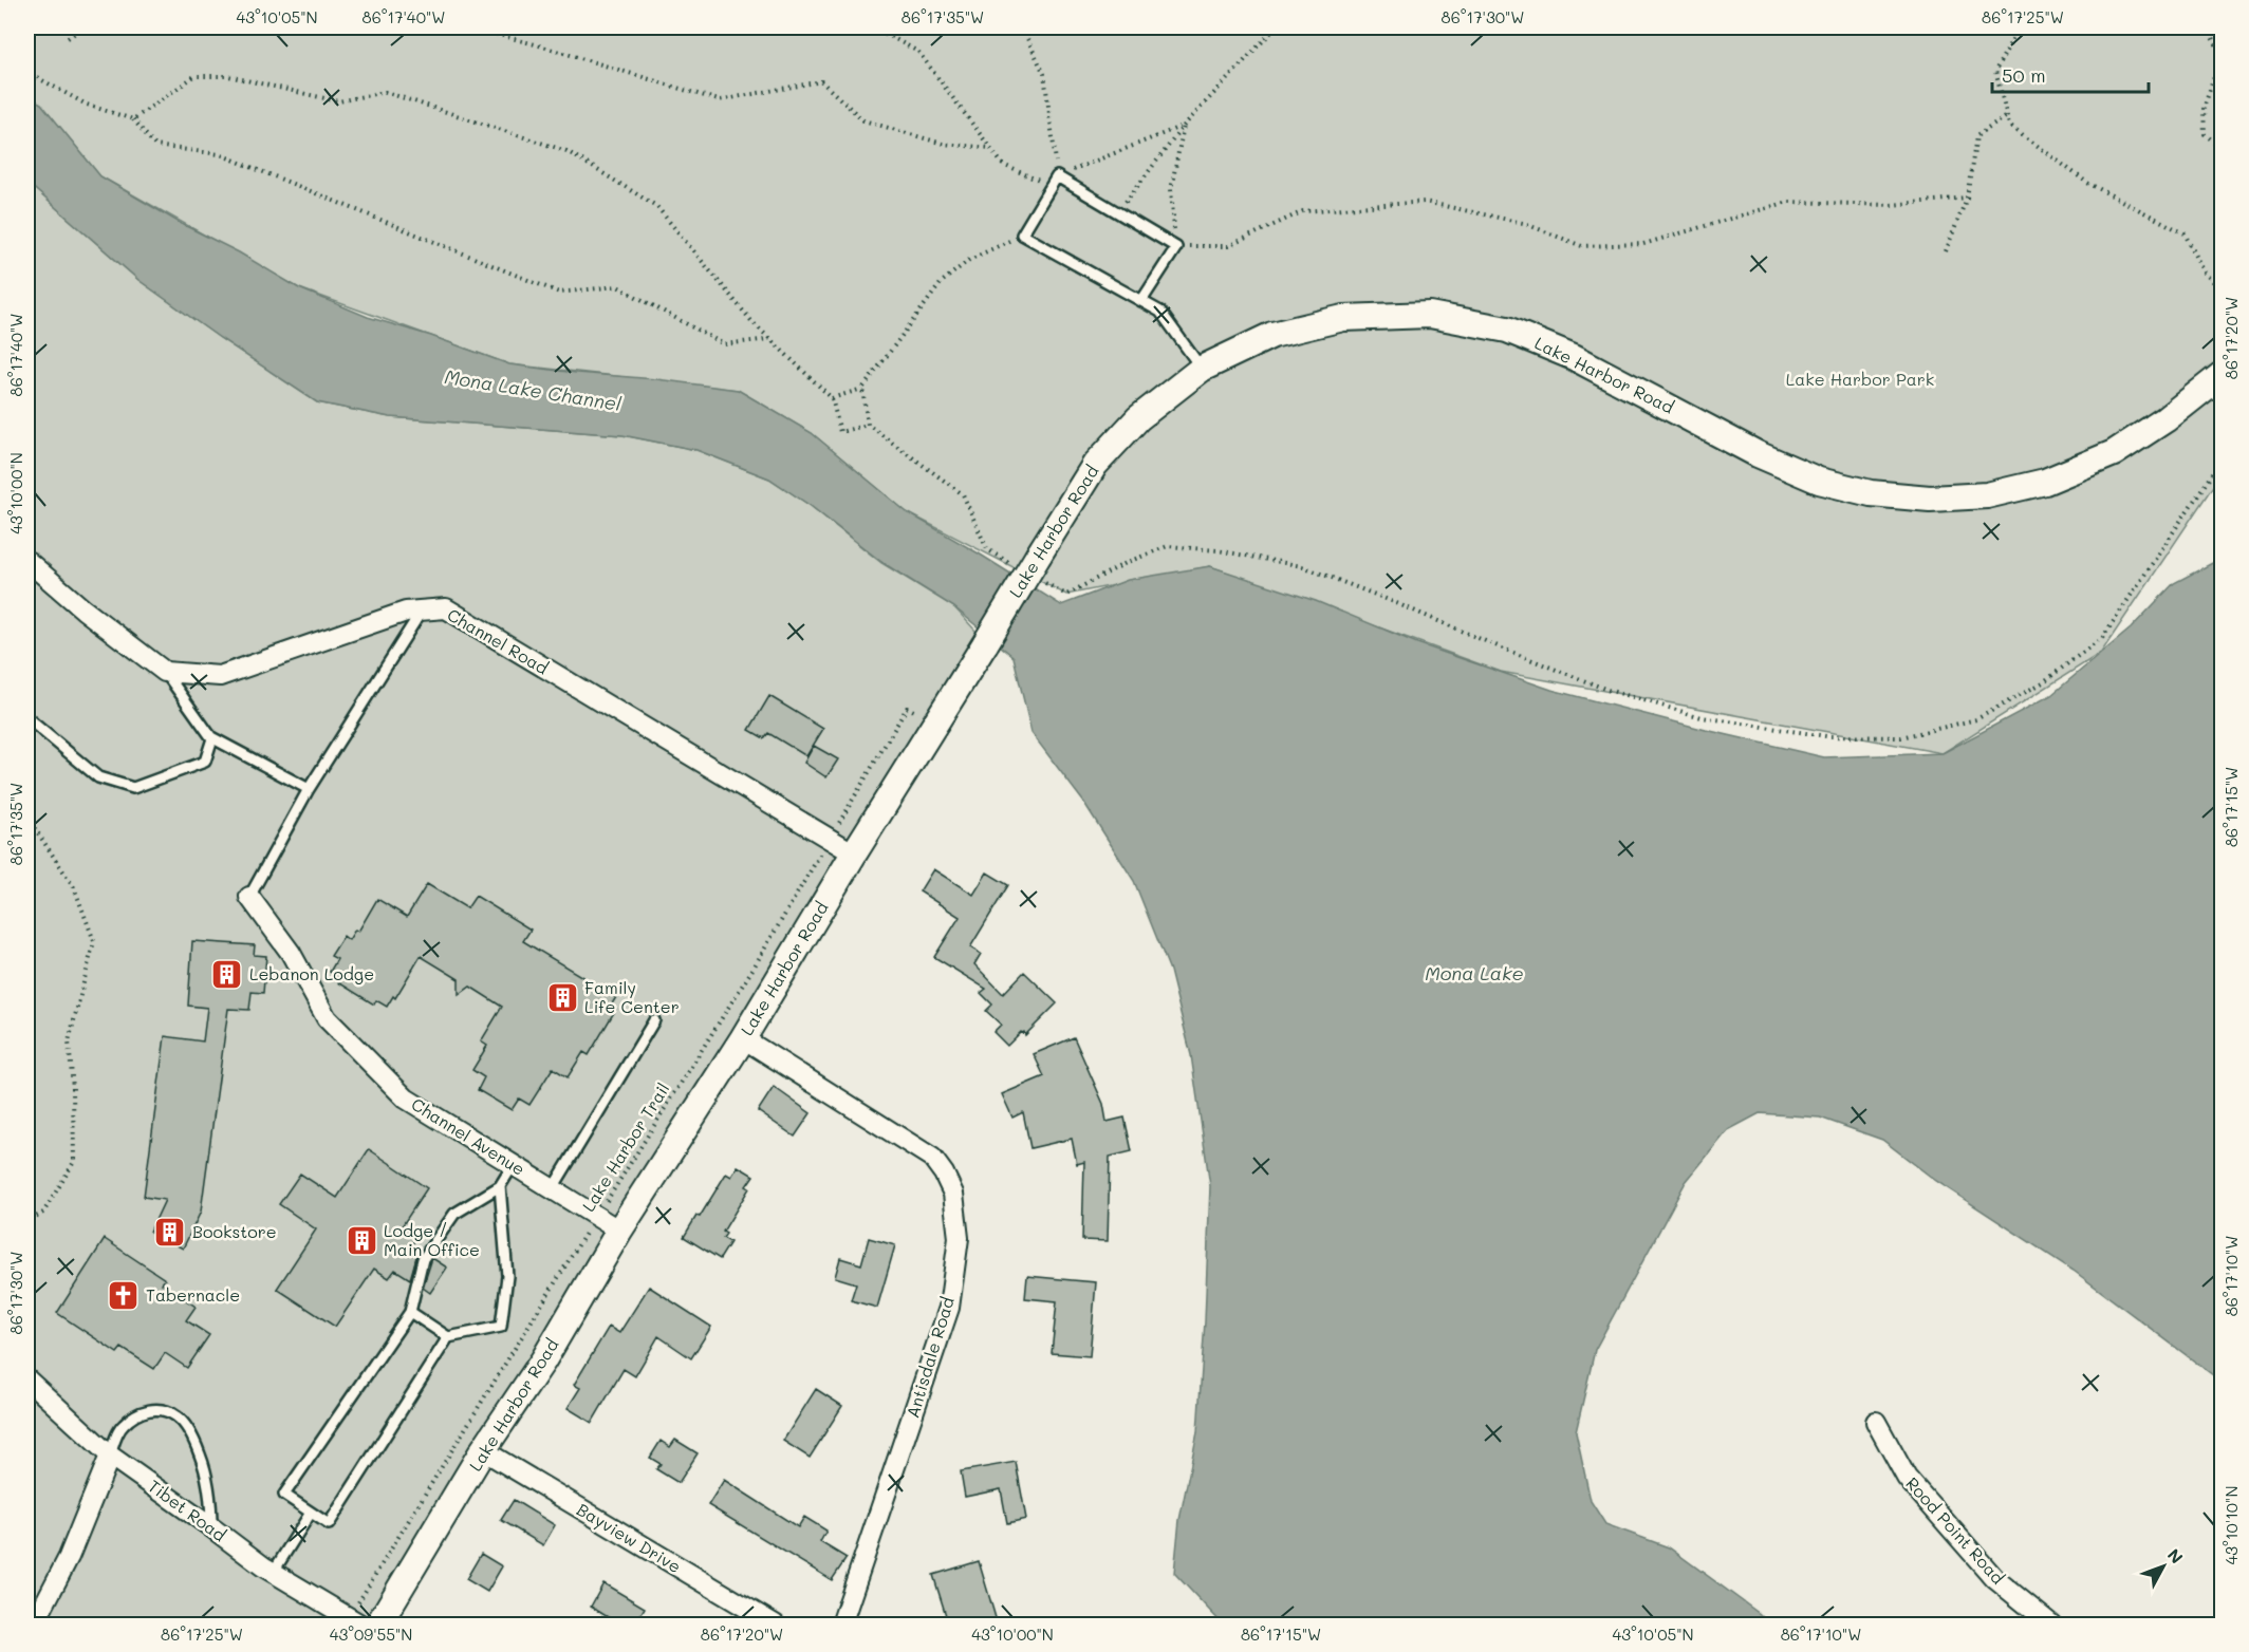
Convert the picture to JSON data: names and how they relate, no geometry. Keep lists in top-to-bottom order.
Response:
{
  "streets": {
    "street": [
      "Lake Harbor Road",
      "Channel Road",
      "Channel Avenue",
      "Antisdale Road",
      "Tibet Road",
      "Rood Point Road",
      "Bayview Drive"
    ],
    "path": ["Lake Harbor Trail"]
  },
  "crossings": [
    ["Lake Harbor Road", "Channel Road"],
    ["Lake Harbor Road", "Channel Avenue"],
    ["Lake Harbor Road", "Lake Harbor Trail"],
    ["Lake Harbor Road", "Antisdale Road"],
    ["Lake Harbor Road", "Bayview Drive"],
    ["Channel Road", "Lake Harbor Trail"],
    ["Channel Avenue", "Lake Harbor Trail"],
    ["Lake Harbor Trail", "Tibet Road"]
  ],
  "water": ["Mona Lake Channel", "Mona Lake"],
  "parks": ["Lake Harbor Park"],
  "places": {
    "building": [
      "Lebanon Lodge",
      "Family Life Center",
      "Bookstore",
      "Lodge / Main Office"
    ],
    "church": ["Tabernacle"]
  },
  "scale_bar": "50 m",
  "north": "top right",
  "coordinates": [
    "43°10'05\"N",
    "86°17'40\"W",
    "86°17'35\"W",
    "86°17'30\"W",
    "86°17'25\"W",
    "86°17'20\"W",
    "43°10'00\"N",
    "86°17'15\"W",
    "86°17'10\"W",
    "43°10'10\"N",
    "43°09'55\"N"
  ]
}
